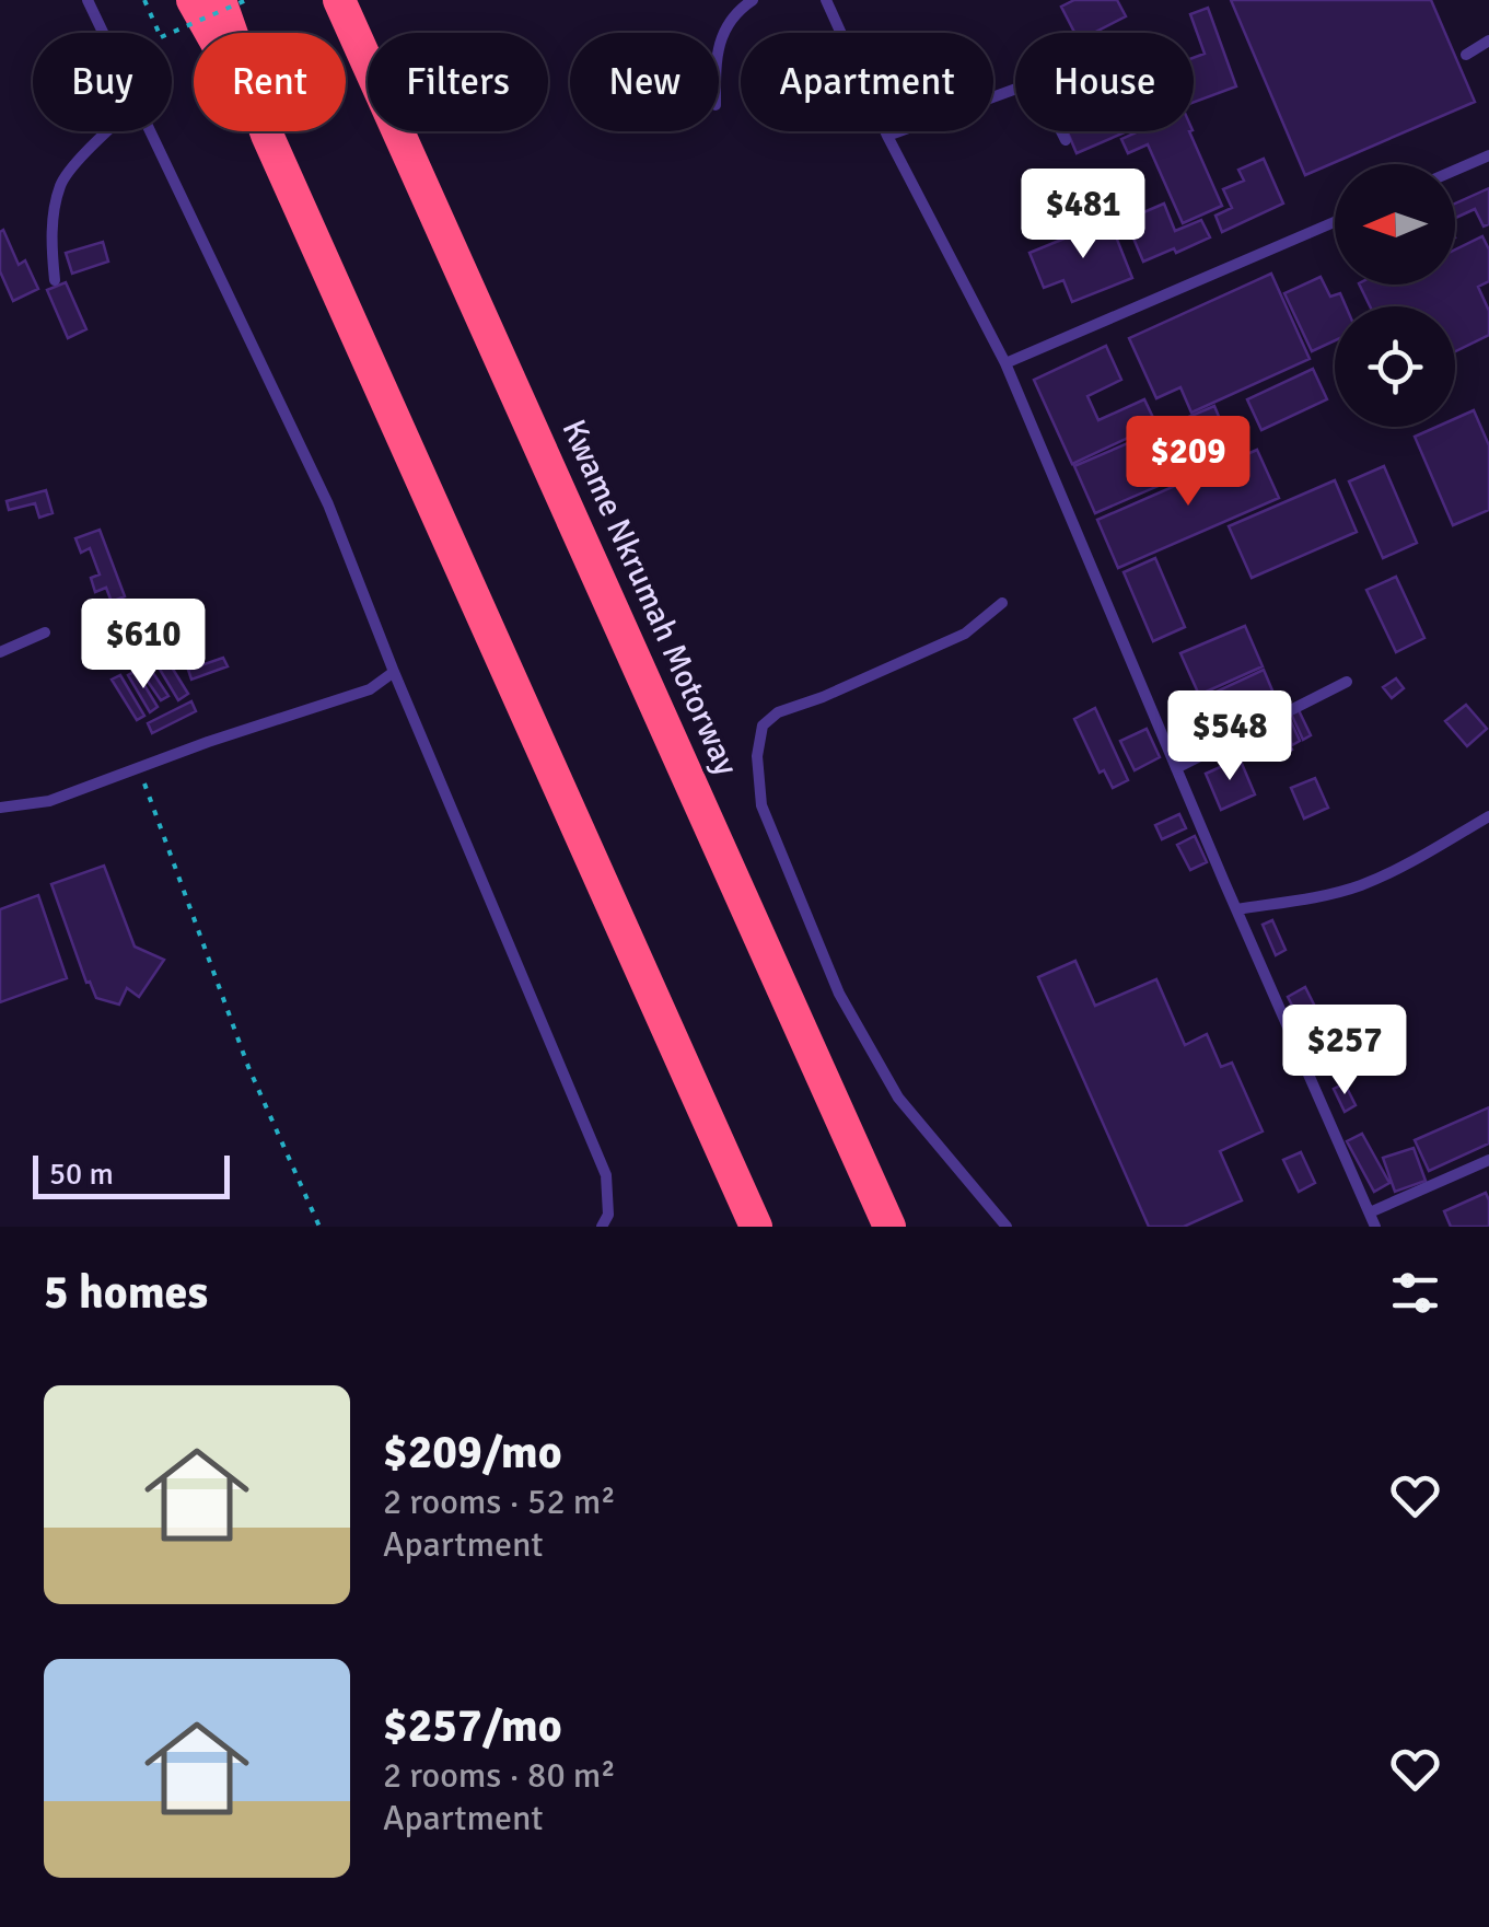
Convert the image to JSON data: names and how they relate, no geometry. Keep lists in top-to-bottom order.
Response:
{
  "streets": {
    "highway": ["Kwame Nkrumah Motorway"]
  },
  "scale_bar": "50 m",
  "north": "left",
  "page": {
    "chip": [
      "Buy",
      "Rent",
      "Filters",
      "New",
      "Apartment",
      "House"
    ],
    "price": [
      "$481",
      "$209",
      "$610",
      "$548",
      "$257"
    ],
    "scale": "50 m",
    "heading": "5 homes",
    "list": [
      {
        "name": "$209/mo",
        "note": "2 rooms · 52 m² · Apartment"
      },
      {
        "name": "$257/mo",
        "note": "2 rooms · 80 m² · Apartment"
      }
    ]
  }
}
